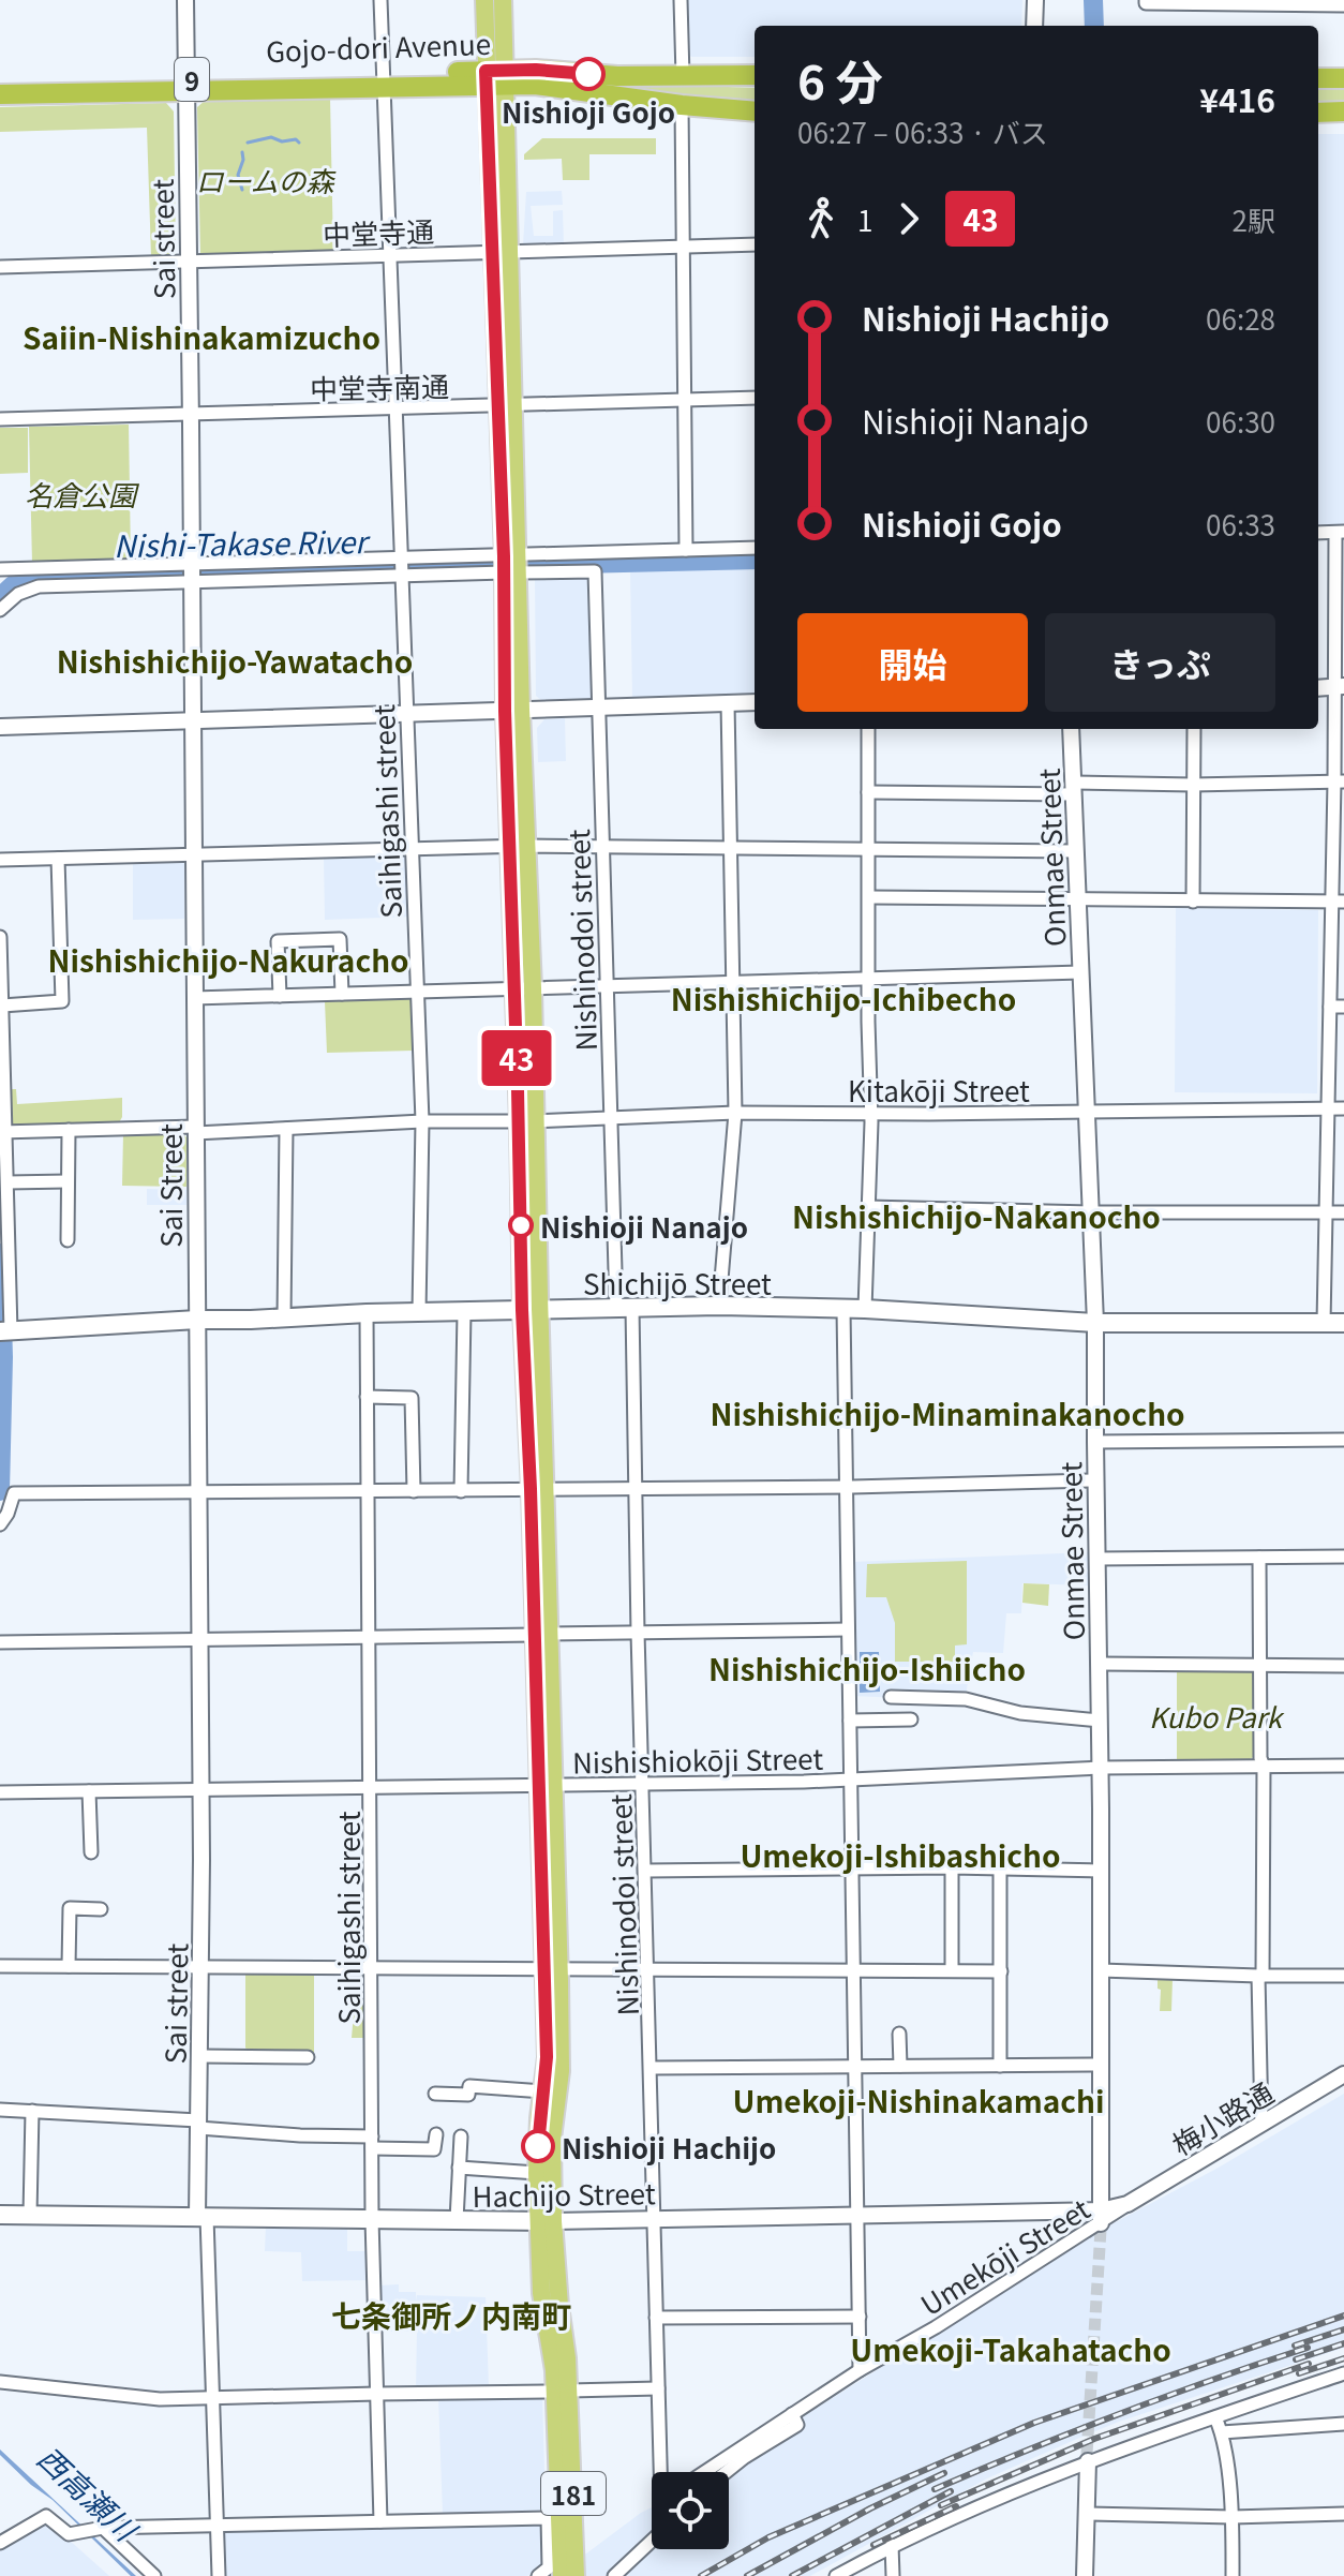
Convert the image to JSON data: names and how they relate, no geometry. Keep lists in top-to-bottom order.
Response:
{
  "streets": {
    "highway": ["Gojo-dori Avenue", "9"],
    "main road": ["Shichijō Street", "Hachijo Street", "181"],
    "street": [
      "中堂寺通",
      "Sai street",
      "中堂寺南通",
      "Saihigashi street",
      "Onmae Street",
      "Nishinodoi street",
      "Kitakōji Street",
      "Sai Street",
      "Nishishiokōji Street",
      "梅小路通",
      "Umekōji Street"
    ]
  },
  "crossings": [
    ["Gojo-dori Avenue", "Sai street"],
    ["Gojo-dori Avenue", "Saihigashi street"],
    ["Gojo-dori Avenue", "181"],
    ["中堂寺通", "Sai street"],
    ["中堂寺通", "Saihigashi street"],
    ["中堂寺通", "181"],
    ["Sai street", "中堂寺南通"],
    ["Sai street", "Sai Street"],
    ["Sai street", "Nishishiokōji Street"],
    ["Sai street", "Hachijo Street"],
    ["中堂寺南通", "Saihigashi street"],
    ["中堂寺南通", "181"],
    ["Saihigashi street", "Kitakōji Street"],
    ["Saihigashi street", "Shichijō Street"],
    ["Saihigashi street", "Nishishiokōji Street"],
    ["Saihigashi street", "Hachijo Street"],
    ["Onmae Street", "Kitakōji Street"],
    ["Onmae Street", "Shichijō Street"],
    ["Onmae Street", "Nishishiokōji Street"],
    ["Onmae Street", "Hachijo Street"],
    ["Onmae Street", "Umekōji Street"],
    ["Nishinodoi street", "Kitakōji Street"],
    ["Nishinodoi street", "Shichijō Street"],
    ["Nishinodoi street", "Nishishiokōji Street"],
    ["Nishinodoi street", "Hachijo Street"],
    ["Nishinodoi street", "181"],
    ["Kitakōji Street", "Sai Street"],
    ["Kitakōji Street", "181"],
    ["Sai Street", "Shichijō Street"],
    ["Sai Street", "Nishishiokōji Street"],
    ["Shichijō Street", "181"],
    ["Nishishiokōji Street", "181"],
    ["梅小路通", "Hachijo Street"],
    ["Hachijo Street", "Umekōji Street"],
    ["Hachijo Street", "181"]
  ],
  "districts": [
    "Saiin-Nishinakamizucho",
    "Nishishichijo-Yawatacho",
    "Nishishichijo-Nakuracho",
    "Nishishichijo-Ichibecho",
    "Nishishichijo-Nakanocho",
    "Nishishichijo-Minaminakanocho",
    "Nishishichijo-Ishiicho",
    "Umekoji-Ishibashicho",
    "Umekoji-Nishinakamachi",
    "七条御所ノ内南町",
    "Umekoji-Takahatacho"
  ],
  "water": ["Nishi-Takase River", "西高瀬川"],
  "parks": ["ロームの森", "名倉公園", "Kubo Park"],
  "places": ["Nishioji Gojo", "Nishioji Nanajo", "Nishioji Hachijo"],
  "lines": ["bus line 43"],
  "page": {
    "on_map": "43",
    "heading": ["6 分", "06:27 – 06:33 · バス", "¥416"],
    "legs": ["1", "43", "2駅"],
    "list": [
      {
        "name": "Nishioji Hachijo",
        "value": "06:28"
      },
      {
        "name": "Nishioji Nanajo",
        "value": "06:30"
      },
      {
        "name": "Nishioji Gojo",
        "value": "06:33"
      }
    ],
    "buttons": ["開始", "きっぷ"]
  }
}
